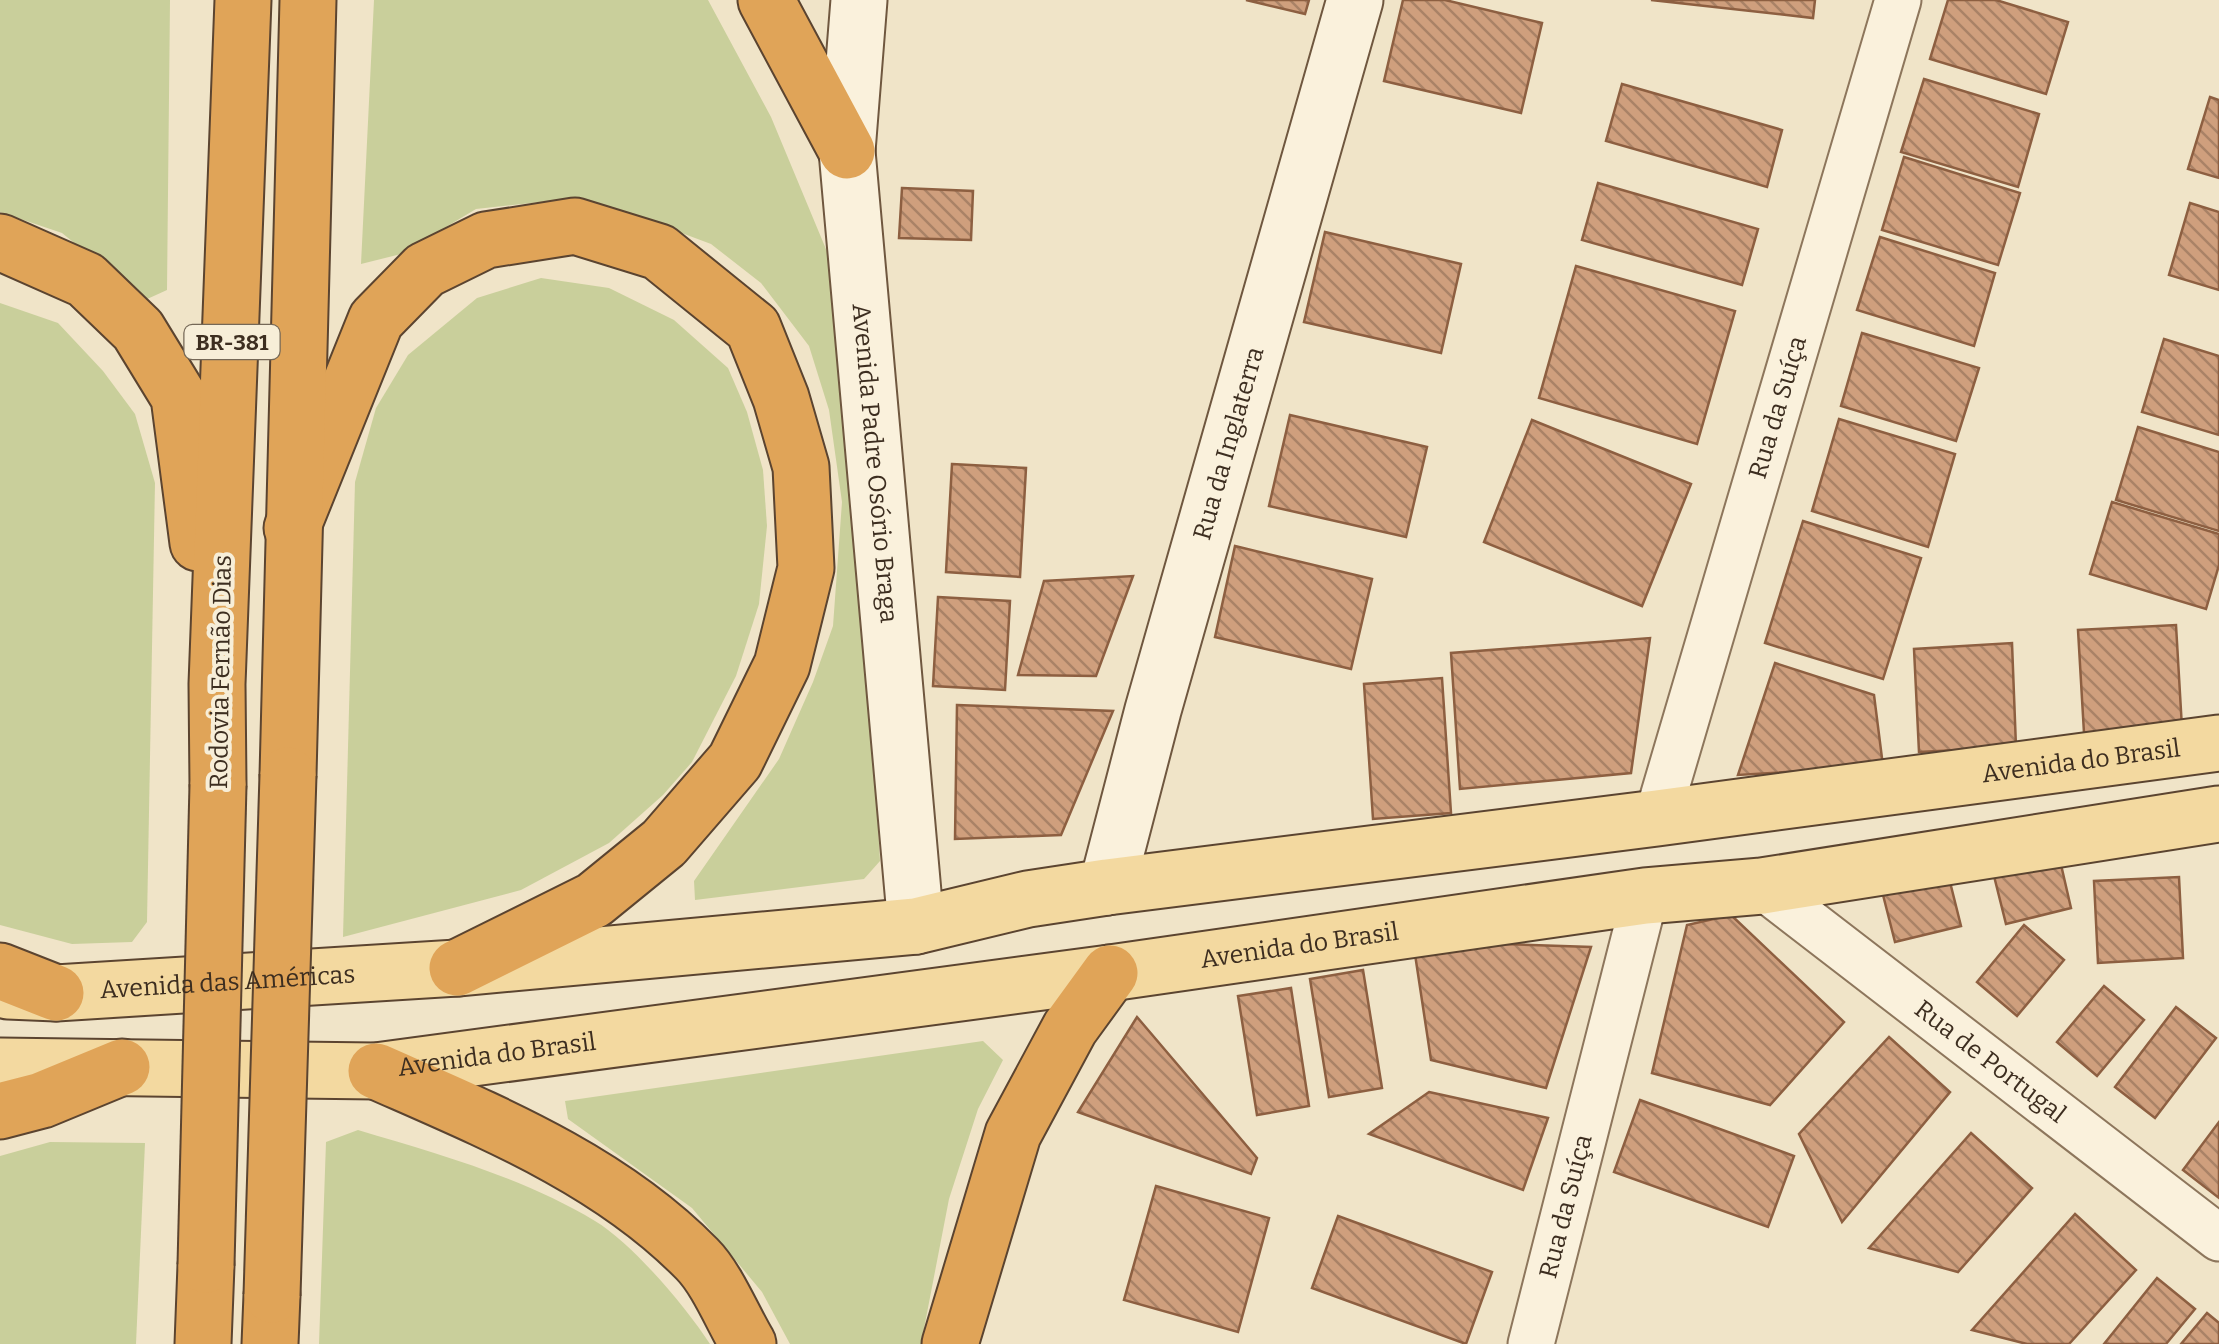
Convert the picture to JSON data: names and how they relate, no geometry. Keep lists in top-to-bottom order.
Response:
{
  "streets": {
    "highway": ["BR-381", "Rodovia Fernão Dias"],
    "main road": ["Avenida do Brasil", "Avenida das Américas"],
    "street": [
      "Rua da Suíça",
      "Rua da Inglaterra",
      "Avenida Padre Osório Braga",
      "Rua de Portugal"
    ]
  },
  "crossings": [
    ["BR-381", "Rodovia Fernão Dias"],
    ["Rua da Suíça", "Avenida do Brasil"],
    ["Rua da Inglaterra", "Avenida do Brasil"],
    ["Avenida Padre Osório Braga", "Avenida do Brasil"],
    ["Avenida do Brasil", "Avenida das Américas"],
    ["Avenida do Brasil", "Rua de Portugal"]
  ]
}
